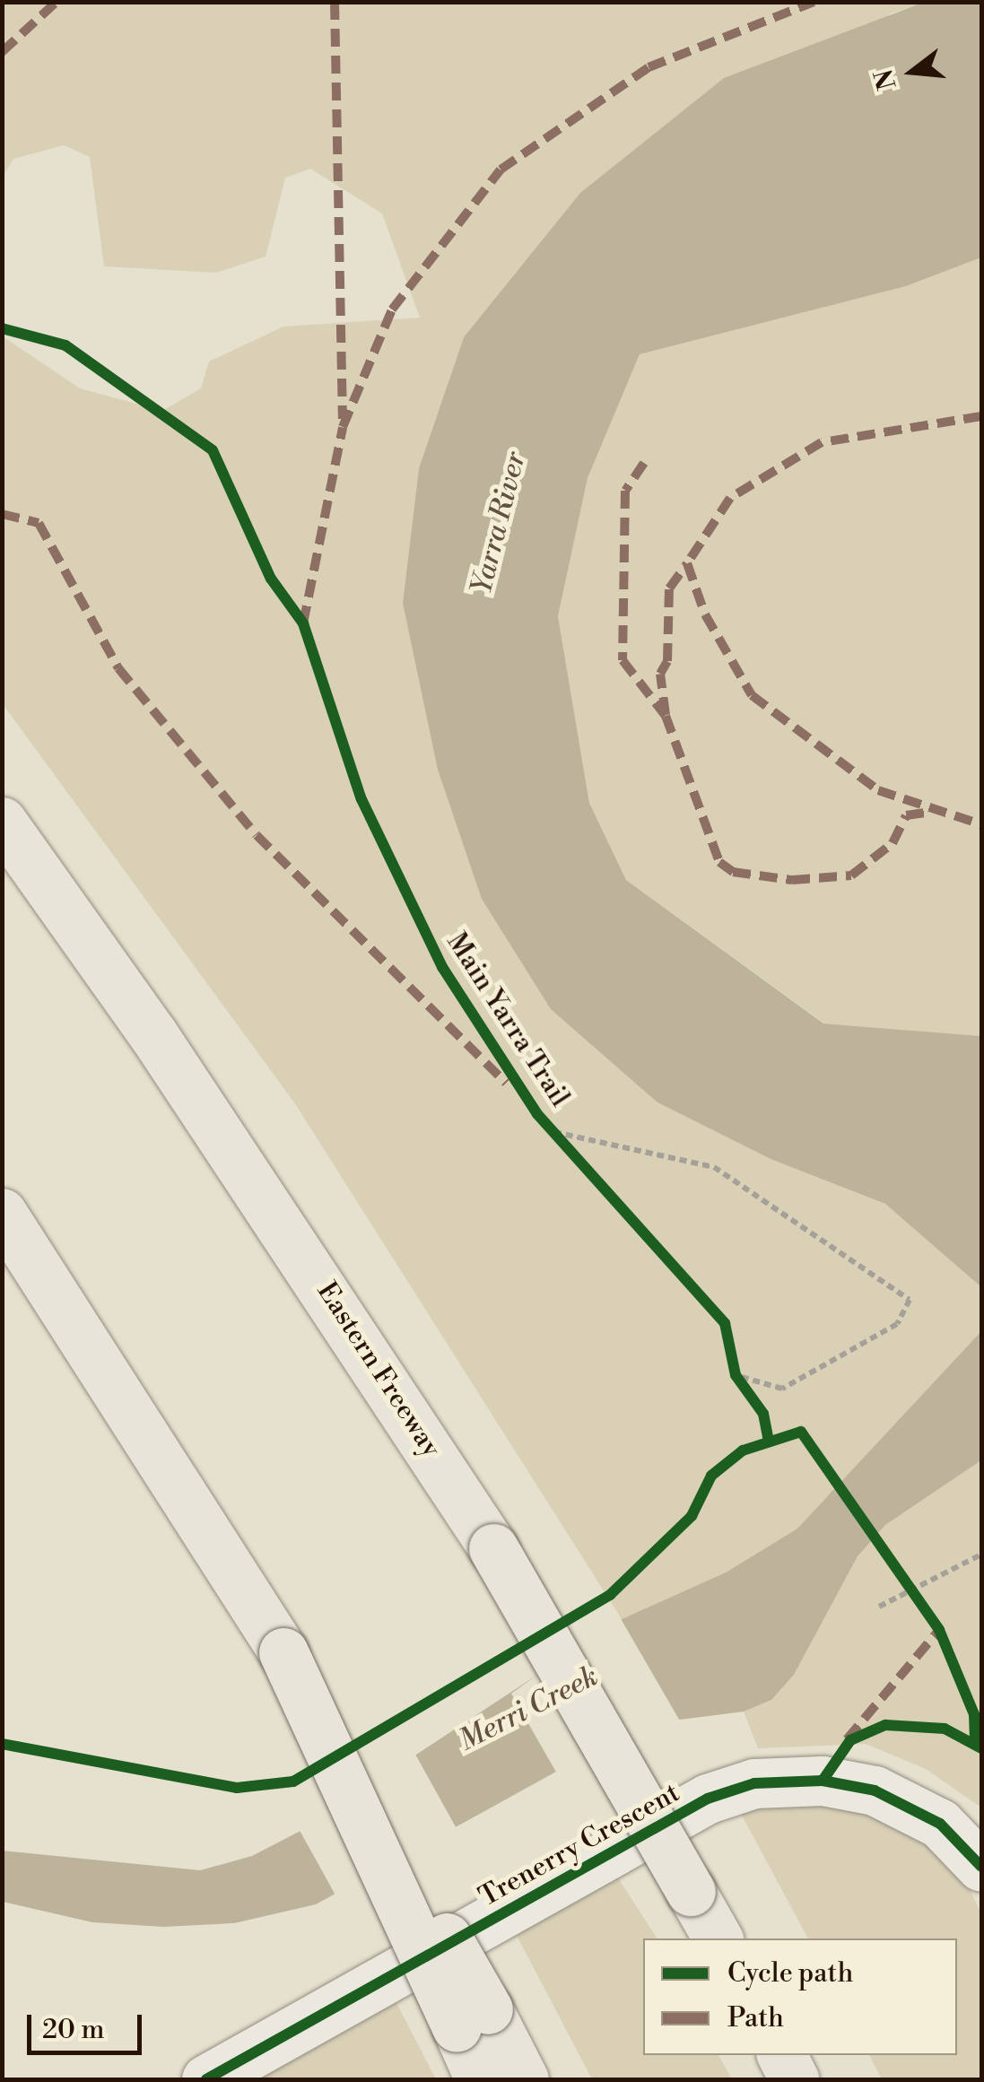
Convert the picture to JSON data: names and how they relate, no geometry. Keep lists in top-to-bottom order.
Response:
{
  "streets": {
    "highway": ["Eastern Freeway"],
    "street": ["Trenerry Crescent"],
    "cycle path": ["Main Yarra Trail"]
  },
  "water": ["Yarra River", "Merri Creek"],
  "legend": ["Cycle path", "Path"],
  "scale_bar": "20 m",
  "north": "left"
}
